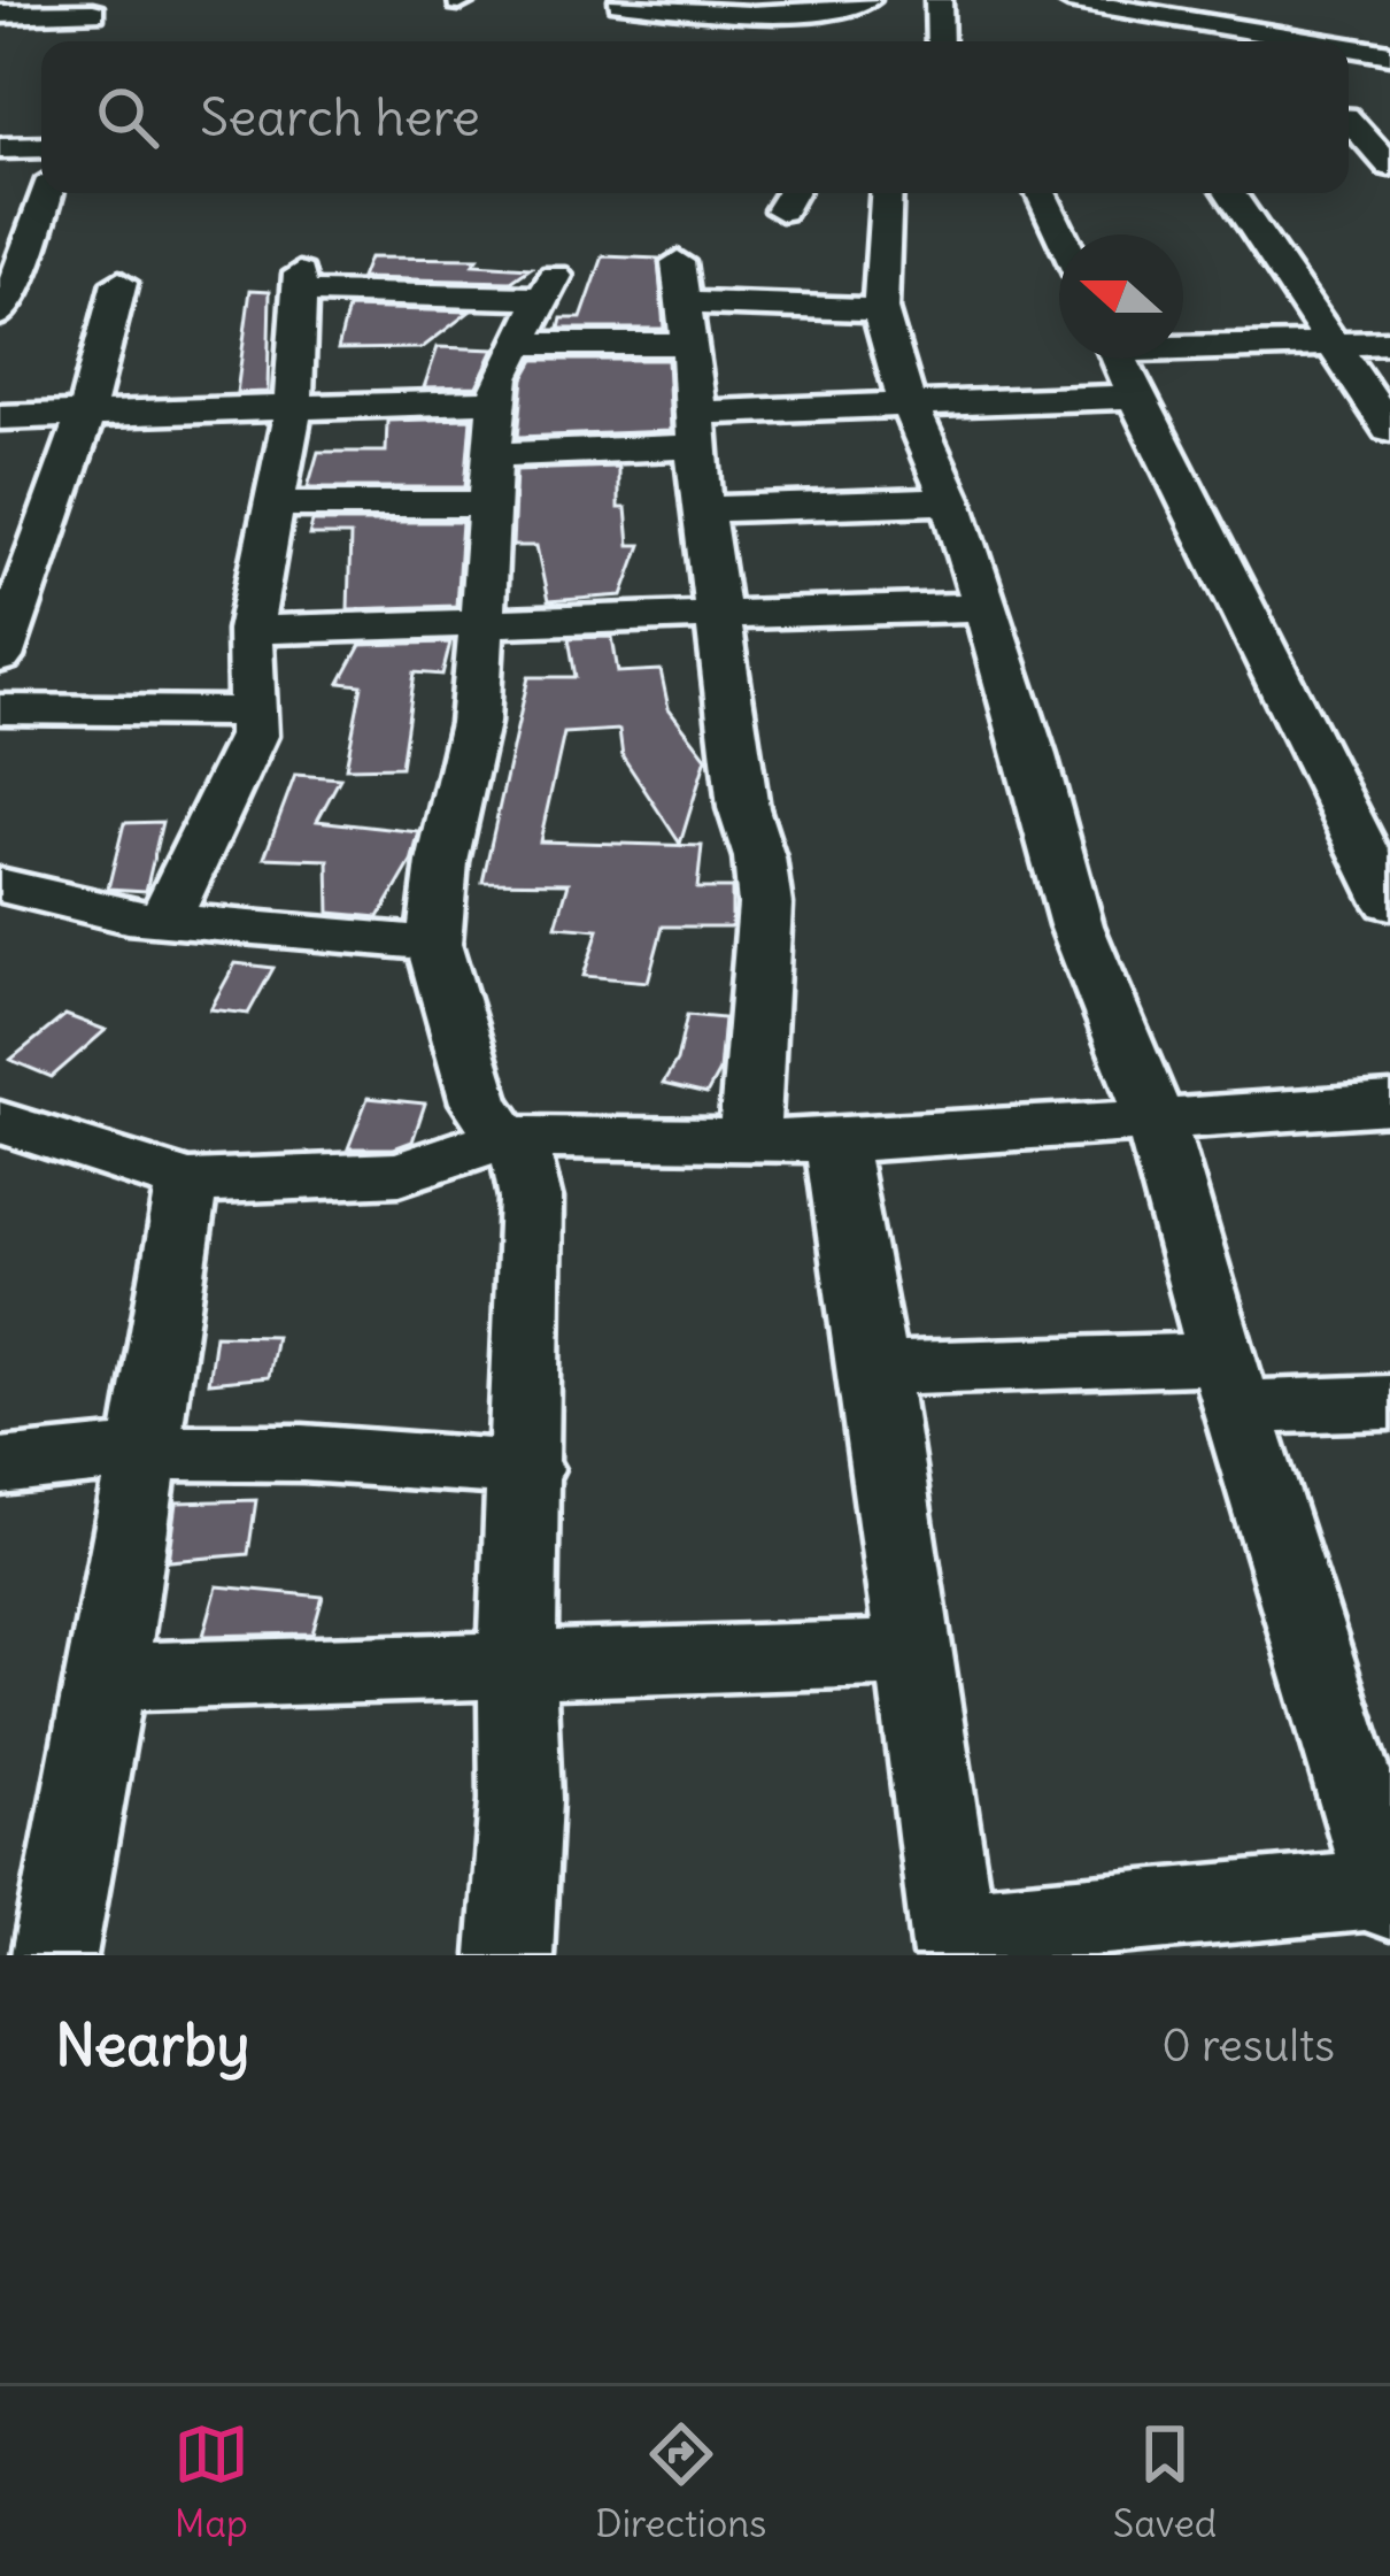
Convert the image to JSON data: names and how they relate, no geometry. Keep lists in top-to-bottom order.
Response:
{
  "north": "left",
  "page": {
    "search": "Search here",
    "heading": ["Nearby", "0 results"],
    "nav": ["Map", "Directions", "Saved"]
  }
}
